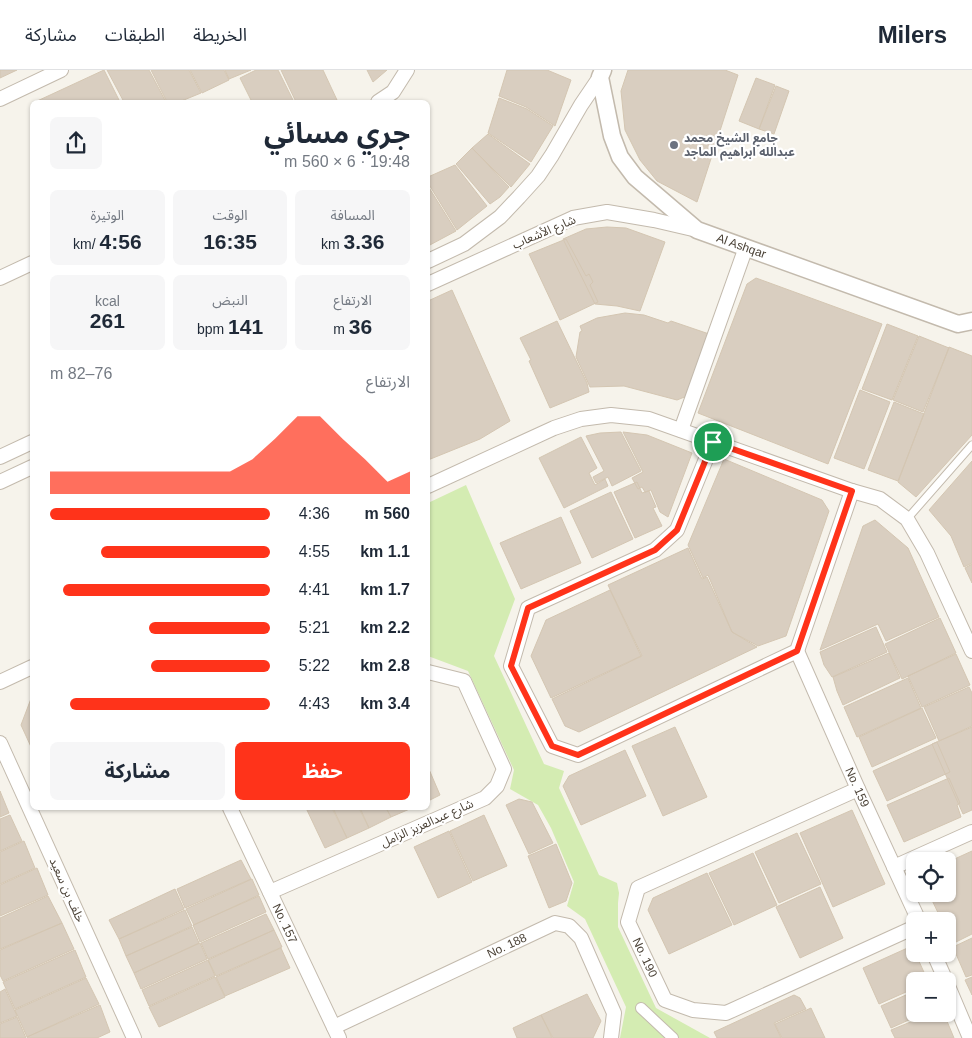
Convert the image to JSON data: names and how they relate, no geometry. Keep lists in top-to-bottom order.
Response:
{
  "streets": {
    "street": [
      "شارع الأشعاب",
      "Al Ashqar",
      "No. 159",
      "شارع عبدالعزيز الزامل",
      "خلف بن سعيد",
      "No. 157",
      "No. 188",
      "No. 190"
    ]
  },
  "crossings": [
    ["شارع الأشعاب", "Al Ashqar"],
    ["No. 159", "No. 190"],
    ["شارع عبدالعزيز الزامل", "No. 157"],
    ["No. 157", "No. 188"]
  ],
  "places": ["جامع الشيخ محمد عبدالله ابراهيم الماجد"],
  "page": {
    "header": "Milers",
    "nav": ["الخريطة", "الطبقات", "مشاركة"],
    "heading": ["جري مسائي", "19:48 · 6 × 560 m"],
    "stats": [
      ["المسافة", "3.36 km"],
      ["الوقت", "16:35"],
      ["الوتيرة", "4:56 /km"],
      ["الارتفاع", "36 m"],
      ["النبض", "141 bpm"],
      ["kcal", "261"]
    ],
    "chart": ["الارتفاع", "76–82 m"],
    "list": [
      {
        "name": "560 m",
        "note": "4:36"
      },
      {
        "name": "1.1 km",
        "note": "4:55"
      },
      {
        "name": "1.7 km",
        "note": "4:41"
      },
      {
        "name": "2.2 km",
        "note": "5:21"
      },
      {
        "name": "2.8 km",
        "note": "5:22"
      },
      {
        "name": "3.4 km",
        "note": "4:43"
      }
    ],
    "buttons": ["حفظ", "مشاركة"],
    "map_buttons": ["+", "−"]
  }
}
